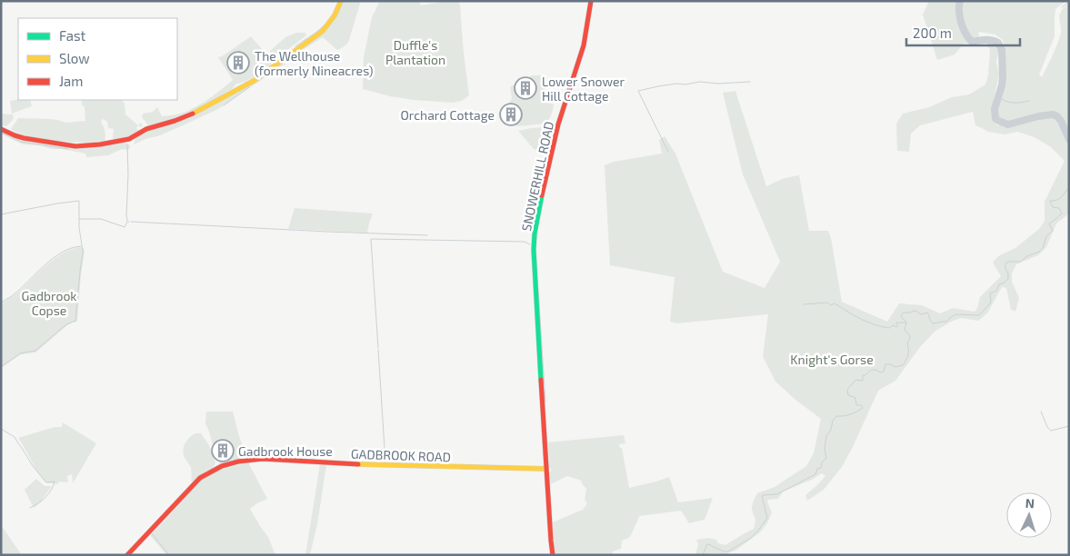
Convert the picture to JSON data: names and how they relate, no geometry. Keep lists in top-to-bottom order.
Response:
{
  "streets": {
    "street": ["SNOWERHILL ROAD", "GADBROOK ROAD"]
  },
  "crossings": [
    ["SNOWERHILL ROAD", "GADBROOK ROAD"]
  ],
  "parks": ["Duffle's Plantation", "Gadbrook Copse", "Knight's Gorse"],
  "places": {
    "building": [
      "The Wellhouse (formerly Nineacres)",
      "Lower Snower Hill Cottage",
      "Orchard Cottage",
      "Gadbrook House"
    ]
  },
  "legend": ["Fast", "Slow", "Jam"],
  "scale_bar": "200 m",
  "north": "top"
}
